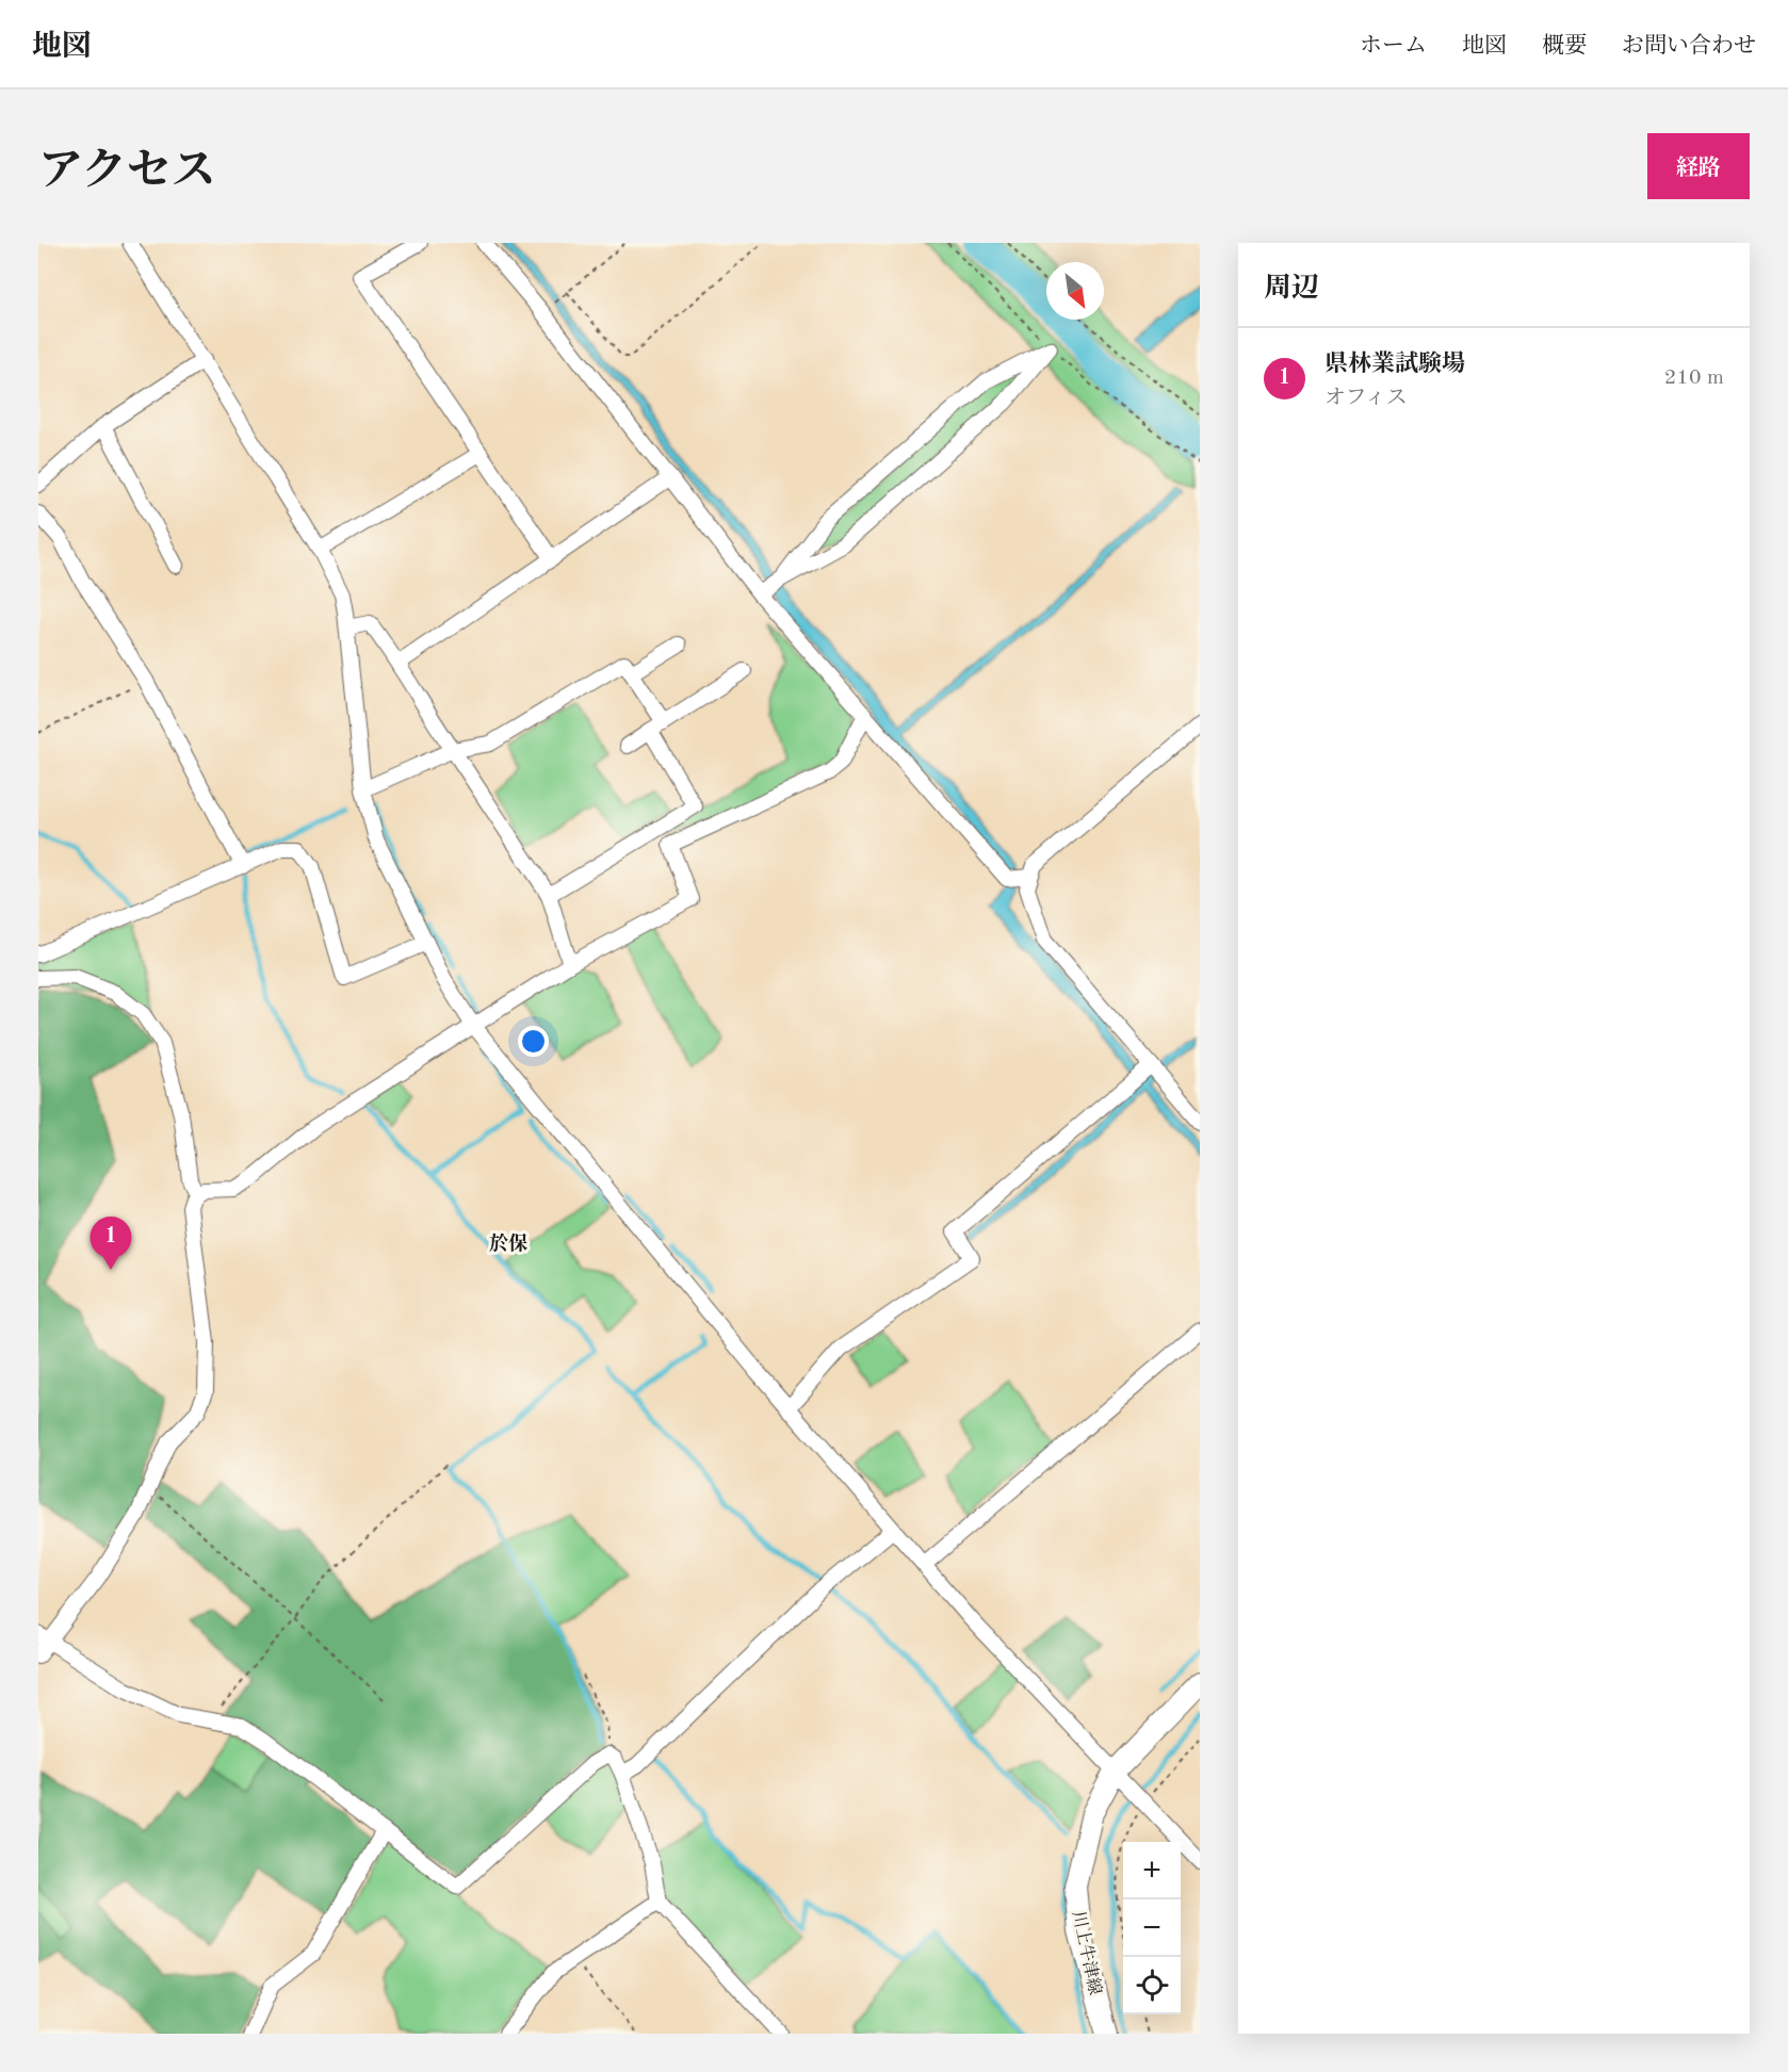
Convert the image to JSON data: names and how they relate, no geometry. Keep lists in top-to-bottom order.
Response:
{
  "streets": {
    "main road": ["川上牛津線"]
  },
  "districts": ["於保"],
  "north": "bottom right",
  "page": {
    "header": "地図",
    "nav": [
      "ホーム",
      "地図",
      "概要",
      "お問い合わせ"
    ],
    "title": "アクセス",
    "buttons": "経路",
    "heading": "周辺",
    "list": [
      {
        "mark": "1",
        "name": "県林業試験場",
        "note": "オフィス",
        "value": "210 m"
      }
    ],
    "pins": "1",
    "map_buttons": ["+", "−"]
  }
}
